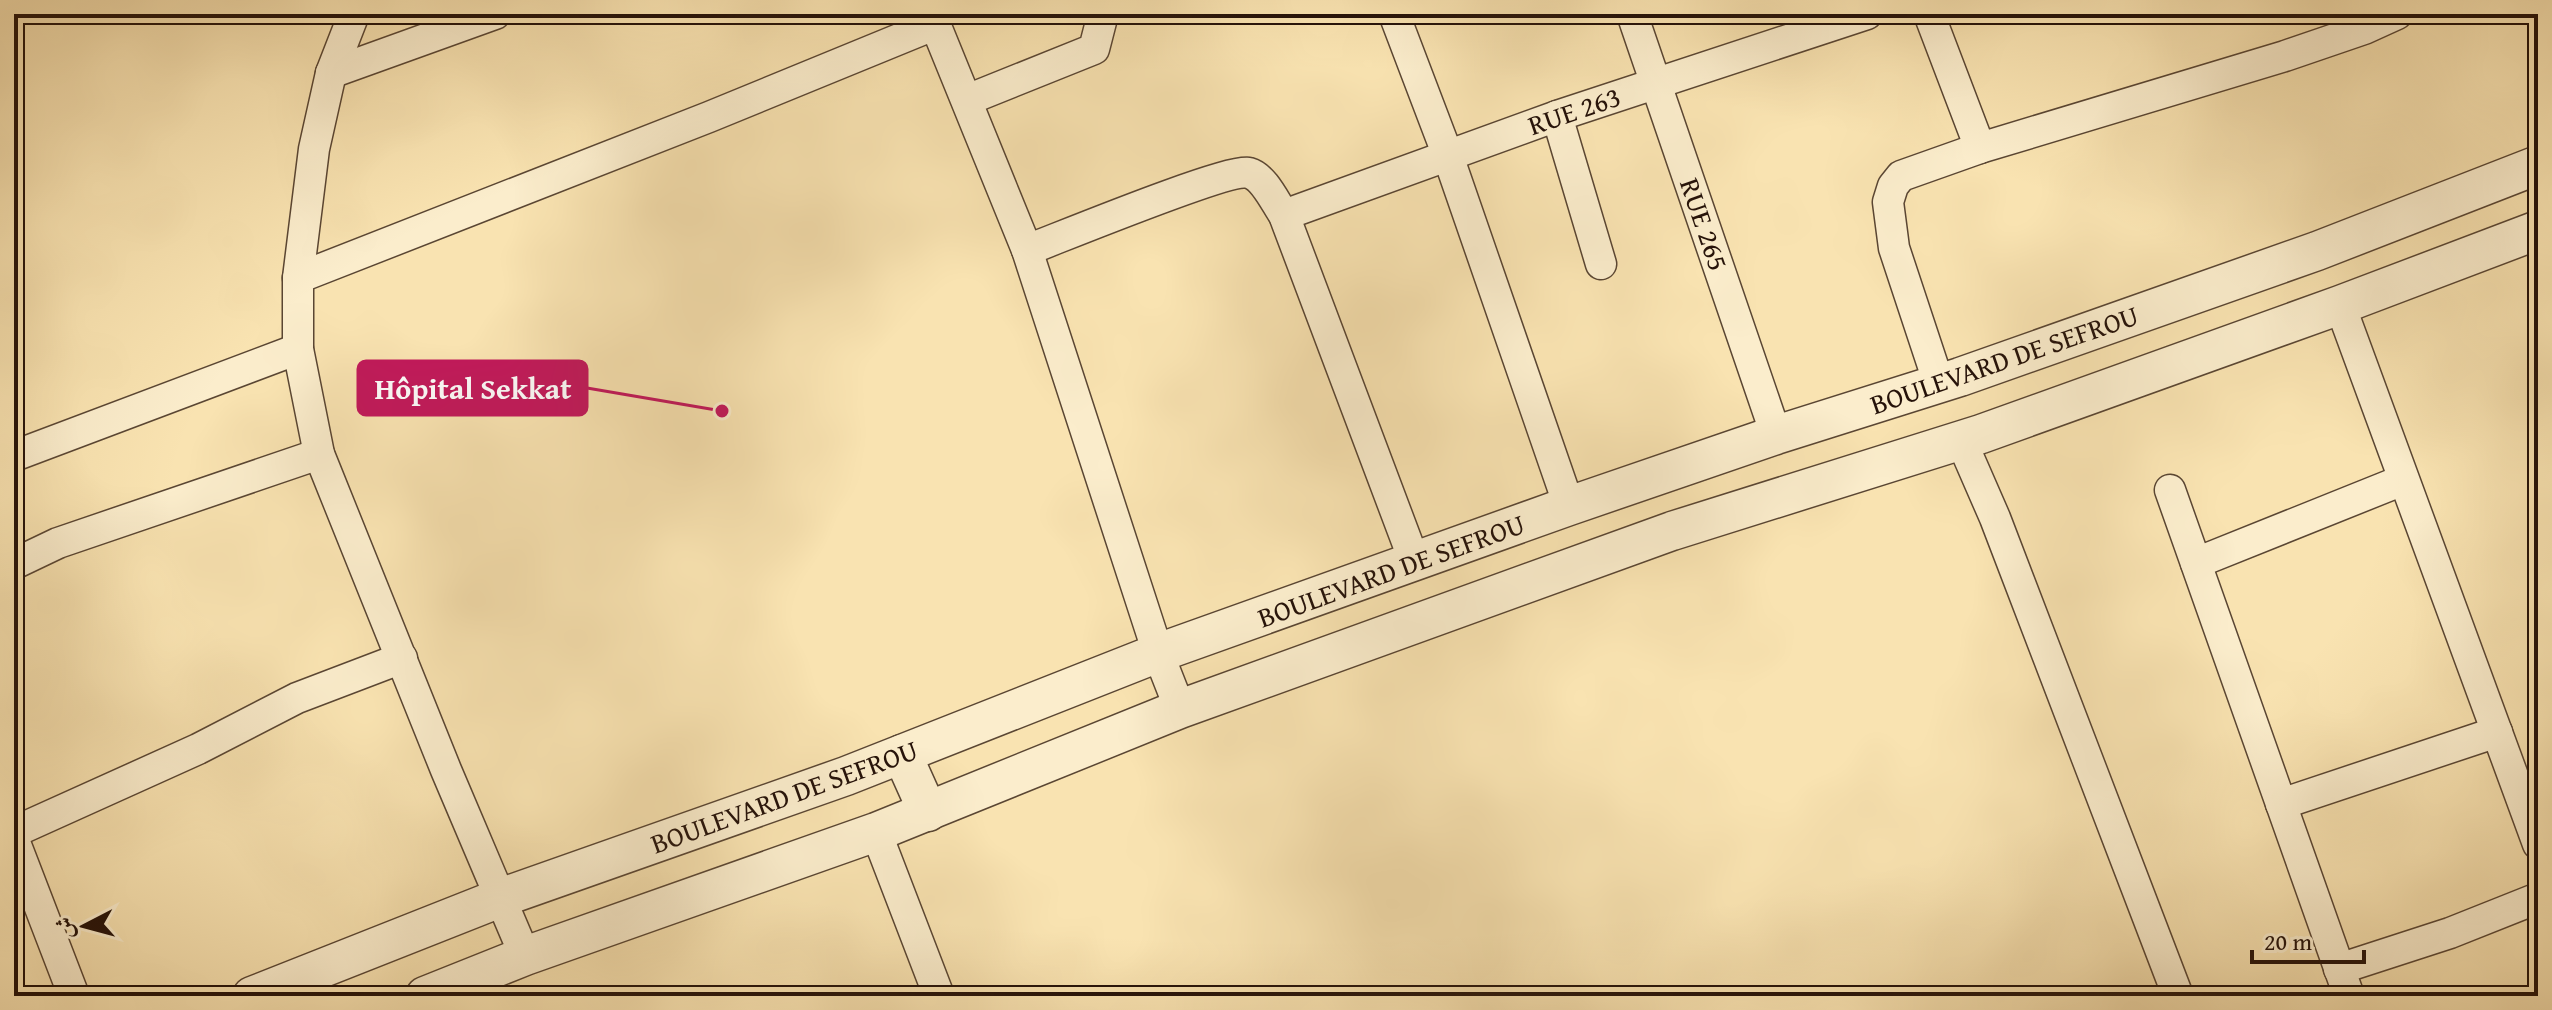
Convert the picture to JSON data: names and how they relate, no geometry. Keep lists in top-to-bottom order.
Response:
{
  "streets": {
    "street": ["RUE 263", "RUE 265", "BOULEVARD DE SEFROU"]
  },
  "crossings": [
    ["RUE 263", "RUE 265"],
    ["RUE 265", "BOULEVARD DE SEFROU"]
  ],
  "places": ["Hôpital Sekkat"],
  "scale_bar": "20 m",
  "north": "left"
}
